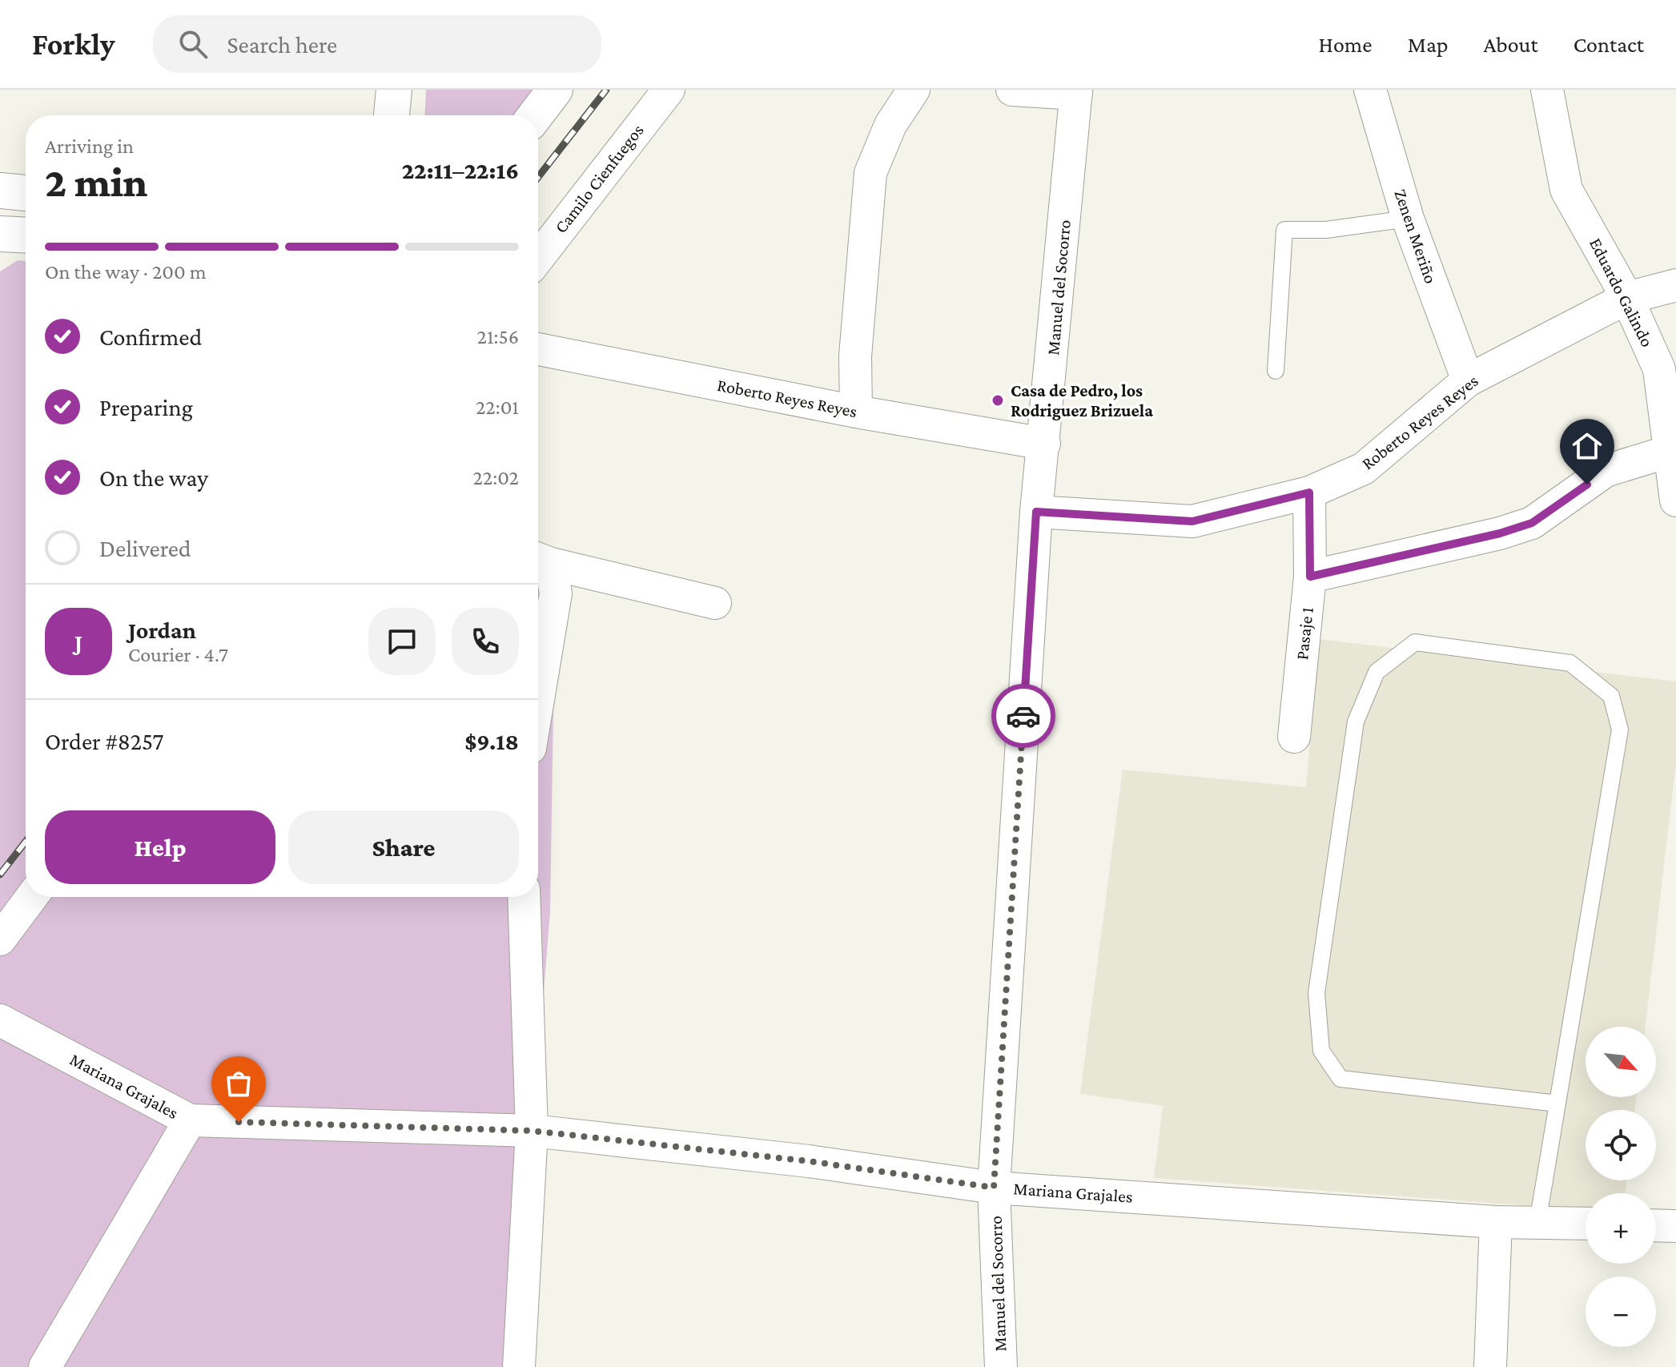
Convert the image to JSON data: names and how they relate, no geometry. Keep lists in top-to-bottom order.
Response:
{
  "streets": {
    "street": [
      "Camilo Cienfuegos",
      "Zenen Meriño",
      "Manuel del Socorro",
      "Eduardo Galindo",
      "Roberto Reyes Reyes",
      "Pasaje 1",
      "Mariana Grajales"
    ]
  },
  "crossings": [
    ["Zenen Meriño", "Roberto Reyes Reyes"],
    ["Manuel del Socorro", "Roberto Reyes Reyes"],
    ["Manuel del Socorro", "Mariana Grajales"],
    ["Eduardo Galindo", "Roberto Reyes Reyes"],
    ["Roberto Reyes Reyes", "Pasaje 1"]
  ],
  "places": ["Casa de Pedro, los Rodriguez Brizuela"],
  "north": "bottom right",
  "page": {
    "header": "Forkly",
    "search": "Search here",
    "nav": [
      "Home",
      "Map",
      "About",
      "Contact"
    ],
    "heading": ["2 min", "Arriving in", "22:11–22:16"],
    "panel": [
      "Jordan",
      "Courier · 4.7",
      "Order #8257",
      "$9.18"
    ],
    "bar": "On the way · 200 m",
    "list": [
      ["Confirmed", "21:56"],
      ["Preparing", "22:01"],
      ["On the way", "22:02"],
      "Delivered"
    ],
    "round": "J",
    "buttons": ["Help", "Share"],
    "map_buttons": ["+", "−"]
  }
}
